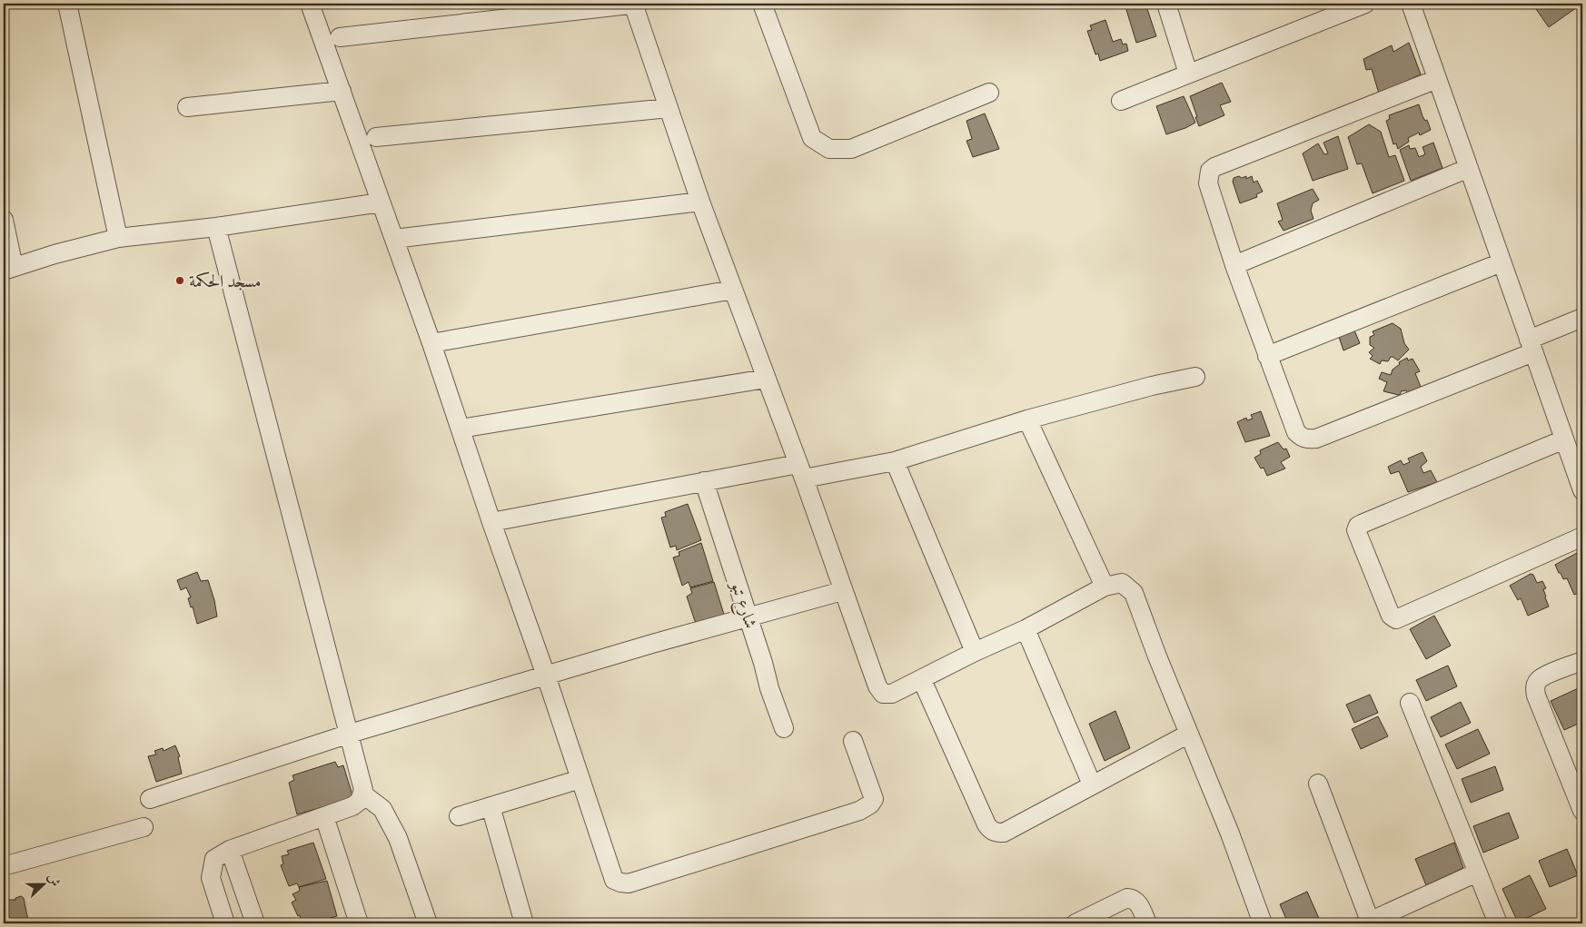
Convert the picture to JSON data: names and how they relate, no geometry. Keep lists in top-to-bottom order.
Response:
{
  "streets": {
    "street": ["شارع تبو"]
  },
  "places": ["مسجد الحكمة"],
  "north": "right"
}
